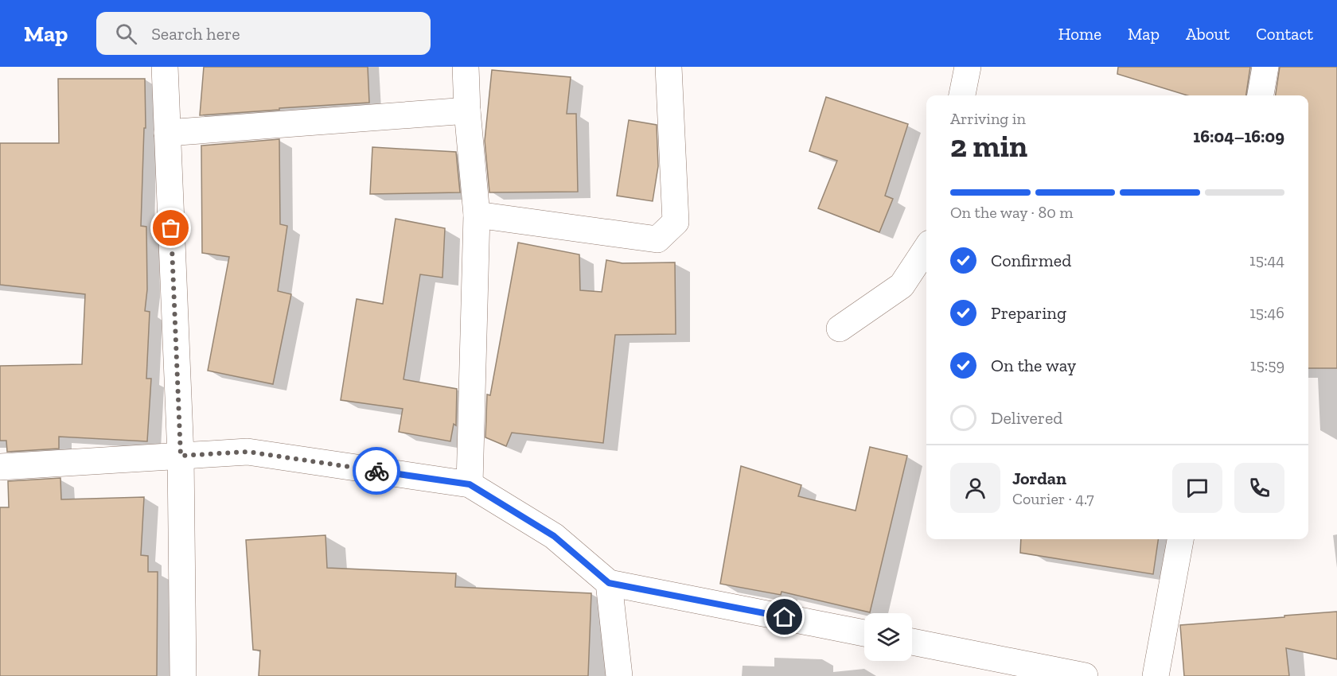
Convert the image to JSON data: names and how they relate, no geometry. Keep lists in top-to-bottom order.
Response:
{
  "page": {
    "header": "Map",
    "search": "Search here",
    "nav": [
      "Home",
      "Map",
      "About",
      "Contact"
    ],
    "heading": ["2 min", "Arriving in", "16:04–16:09"],
    "panel": ["Jordan", "Courier · 4.7"],
    "bar": "On the way · 80 m",
    "list": [
      ["Confirmed", "15:44"],
      ["Preparing", "15:46"],
      ["On the way", "15:59"],
      "Delivered"
    ]
  }
}
